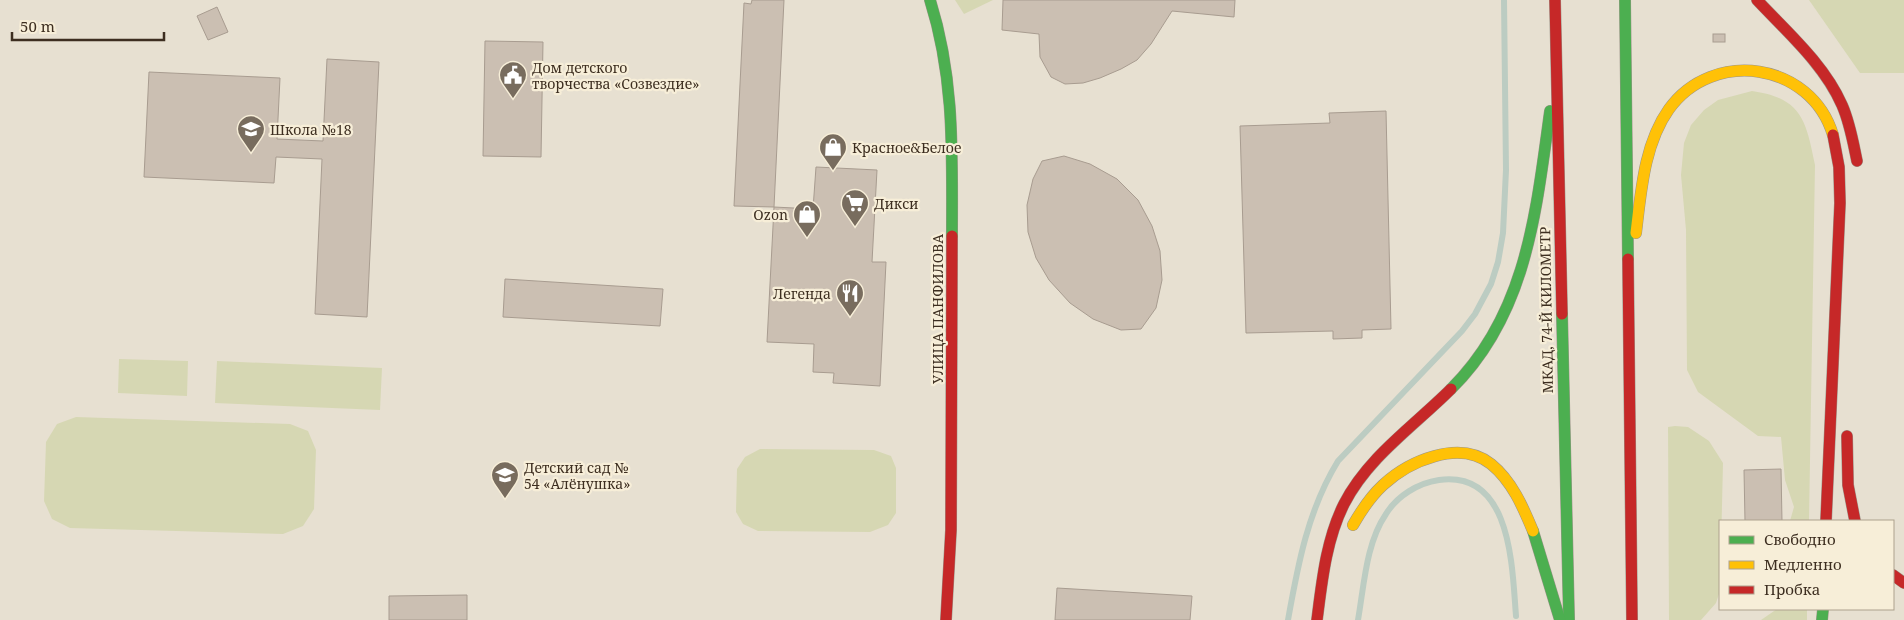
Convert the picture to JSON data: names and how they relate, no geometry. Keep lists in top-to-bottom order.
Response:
{
  "streets": {
    "main road": ["УЛИЦА ПАНФИЛОВА", "МКАД, 74-Й КИЛОМЕТР"]
  },
  "places": {
    "public building": ["Дом детского творчества «Созвездие»"],
    "school or university": ["Школа №18", "Детский сад № 54 «Алёнушка»"],
    "shop": ["Красное&Белое", "Ozon"],
    "supermarket": ["Дикси"],
    "restaurant": ["Легенда"]
  },
  "legend": ["Свободно", "Медленно", "Пробка"],
  "scale_bar": "50 m"
}
